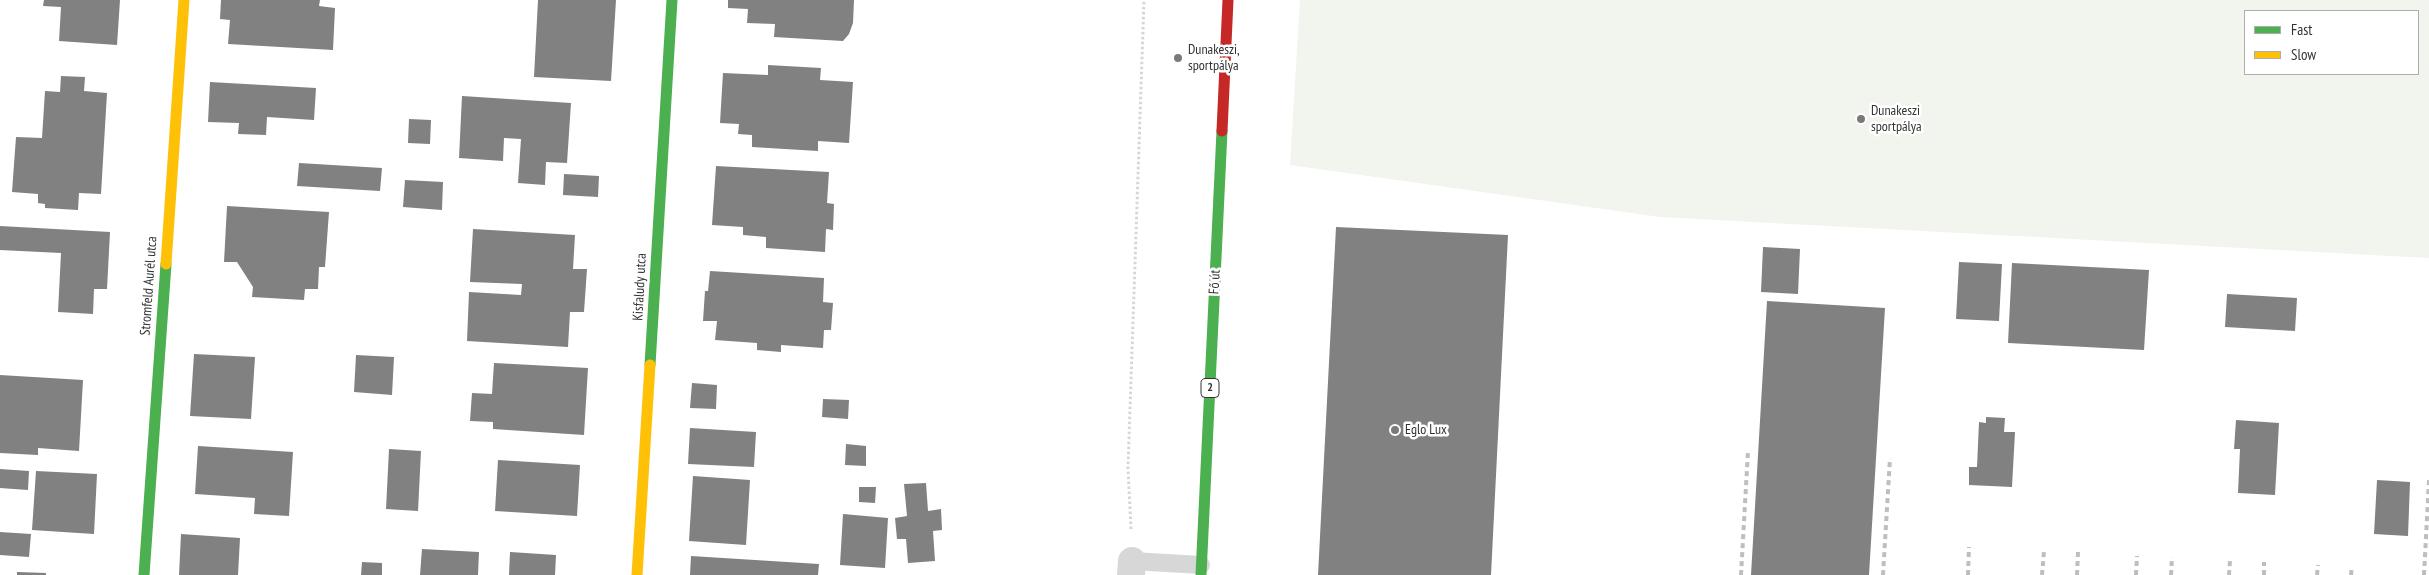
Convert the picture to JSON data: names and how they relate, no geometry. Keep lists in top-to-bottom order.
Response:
{
  "streets": {
    "street": [
      "Fő út",
      "Stromfeld Aurél utca",
      "Kisfaludy utca",
      "2"
    ]
  },
  "places": ["Dunakeszi, sportpálya", "Dunakeszi sportpálya", "Eglo Lux"],
  "legend": ["Fast", "Slow"]
}
